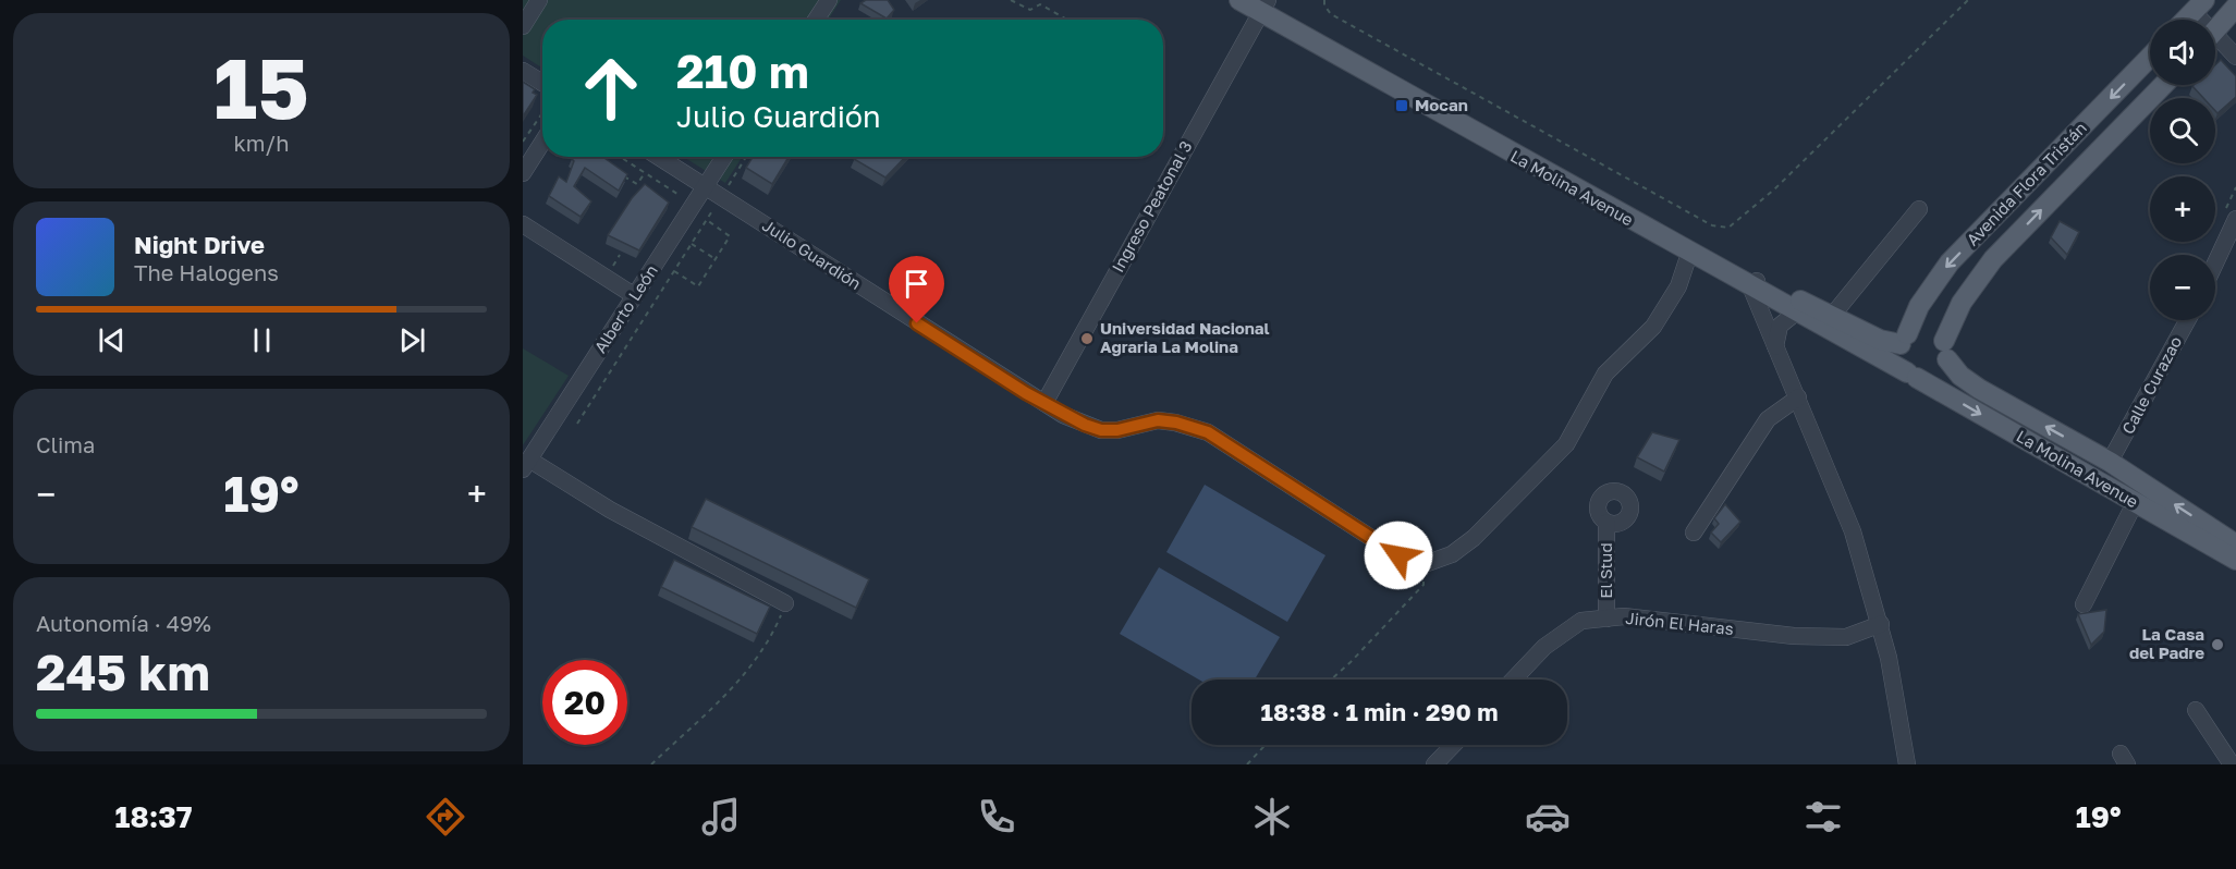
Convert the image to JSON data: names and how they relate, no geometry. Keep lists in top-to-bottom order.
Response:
{
  "streets": {
    "main road": ["Avenida Flora Tristán", "La Molina Avenue"],
    "street": [
      "Ingreso Peatonal 3",
      "Julio Guardión",
      "Alberto León",
      "Calle Curazao",
      "El Stud",
      "Jirón El Haras"
    ]
  },
  "crossings": [
    ["Avenida Flora Tristán", "La Molina Avenue"],
    ["La Molina Avenue", "Ingreso Peatonal 3"],
    ["La Molina Avenue", "Calle Curazao"],
    ["Ingreso Peatonal 3", "Julio Guardión"],
    ["Julio Guardión", "Alberto León"],
    ["El Stud", "Jirón El Haras"]
  ],
  "places": {
    "transit": ["Mocan"],
    "other": ["Universidad Nacional Agraria La Molina", "La Casa del Padre"]
  },
  "page": {
    "tile": [
      ["15", "km/h"],
      "Clima",
      ["Autonomía · 49%", "245 km"]
    ],
    "map_buttons": ["+", "−"],
    "turn": ["210 m", "Julio Guardión"],
    "song": ["Night Drive", "The Halogens"],
    "heat": ["−", "19°", "+"],
    "limit": "20",
    "trip": "18:38 · 1 min · 290 m",
    "tabs": ["18:37", "19°"]
  }
}
